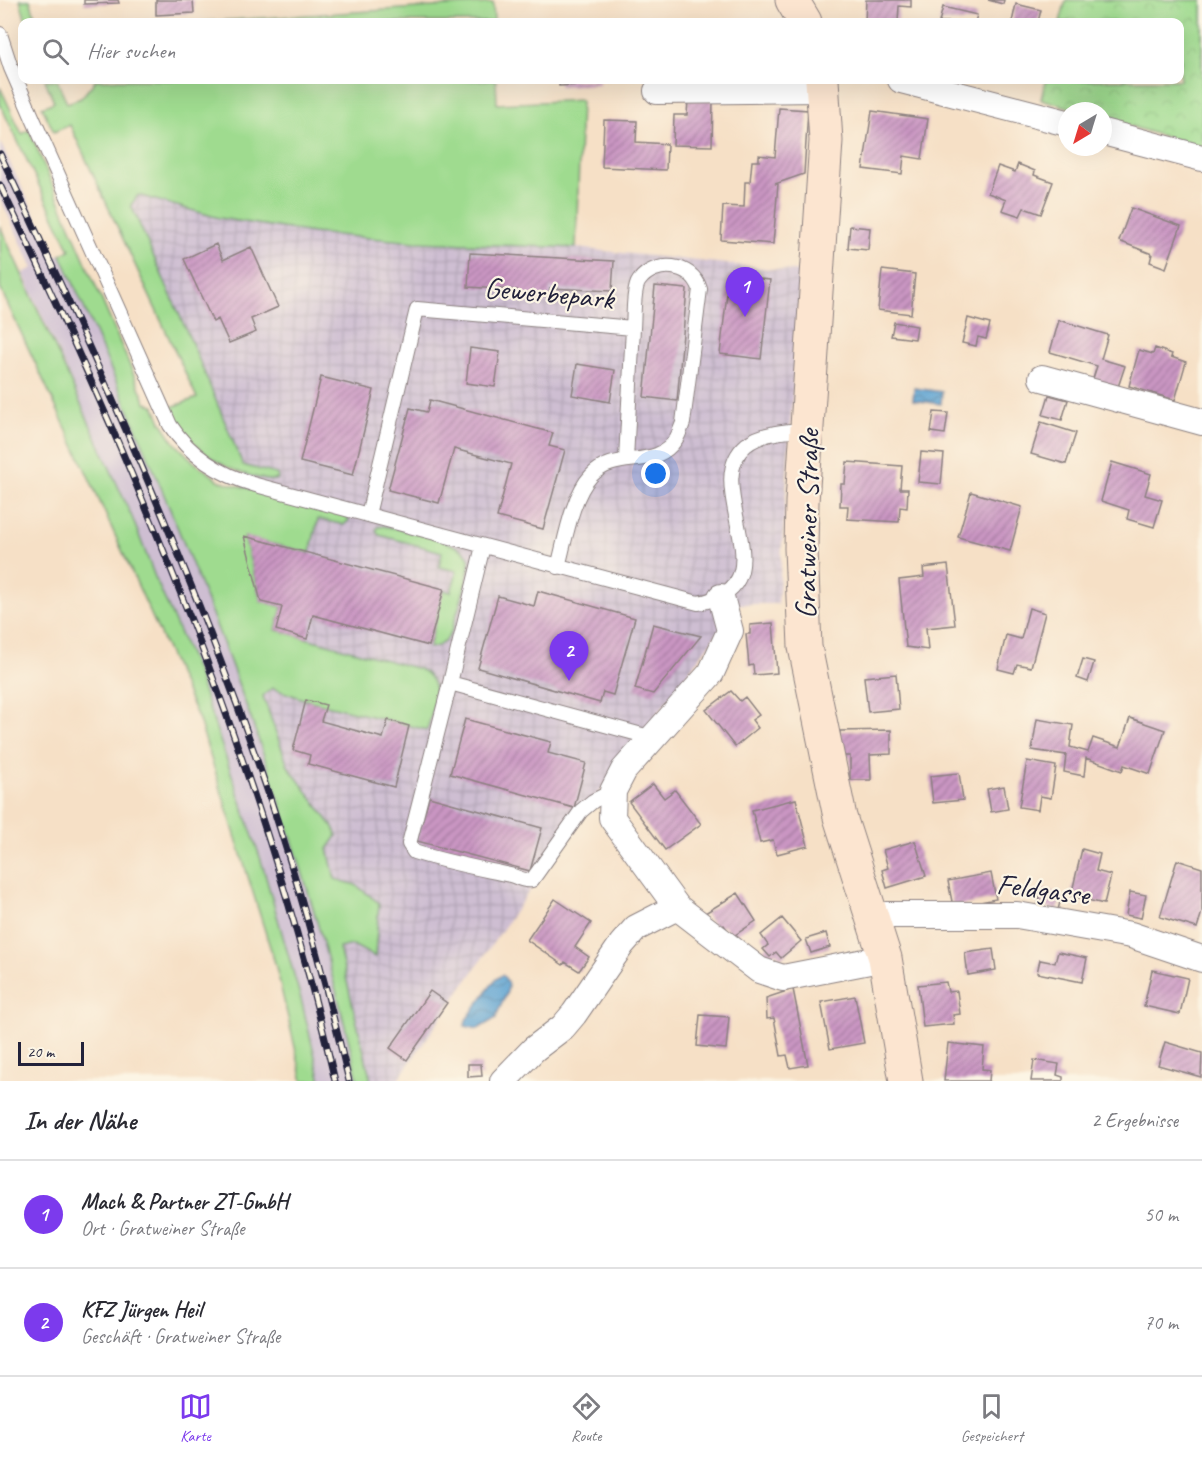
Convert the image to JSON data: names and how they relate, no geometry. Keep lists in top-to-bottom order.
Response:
{
  "streets": {
    "main road": ["Gratweiner Straße"],
    "street": ["Feldgasse"],
    "lane": ["Gewerbepark"]
  },
  "crossings": [
    ["Gratweiner Straße", "Feldgasse"]
  ],
  "scale_bar": "20 m",
  "north": "bottom left",
  "page": {
    "search": "Hier suchen",
    "pins": ["1", "2"],
    "scale": "20 m",
    "heading": ["In der Nähe", "2 Ergebnisse"],
    "list": [
      {
        "mark": "1",
        "name": "Mach & Partner ZT-GmbH",
        "note": "Ort · Gratweiner Straße",
        "value": "50 m"
      },
      {
        "mark": "2",
        "name": "KFZ Jürgen Heil",
        "note": "Geschäft · Gratweiner Straße",
        "value": "70 m"
      }
    ],
    "nav": ["Karte", "Route", "Gespeichert"]
  }
}
